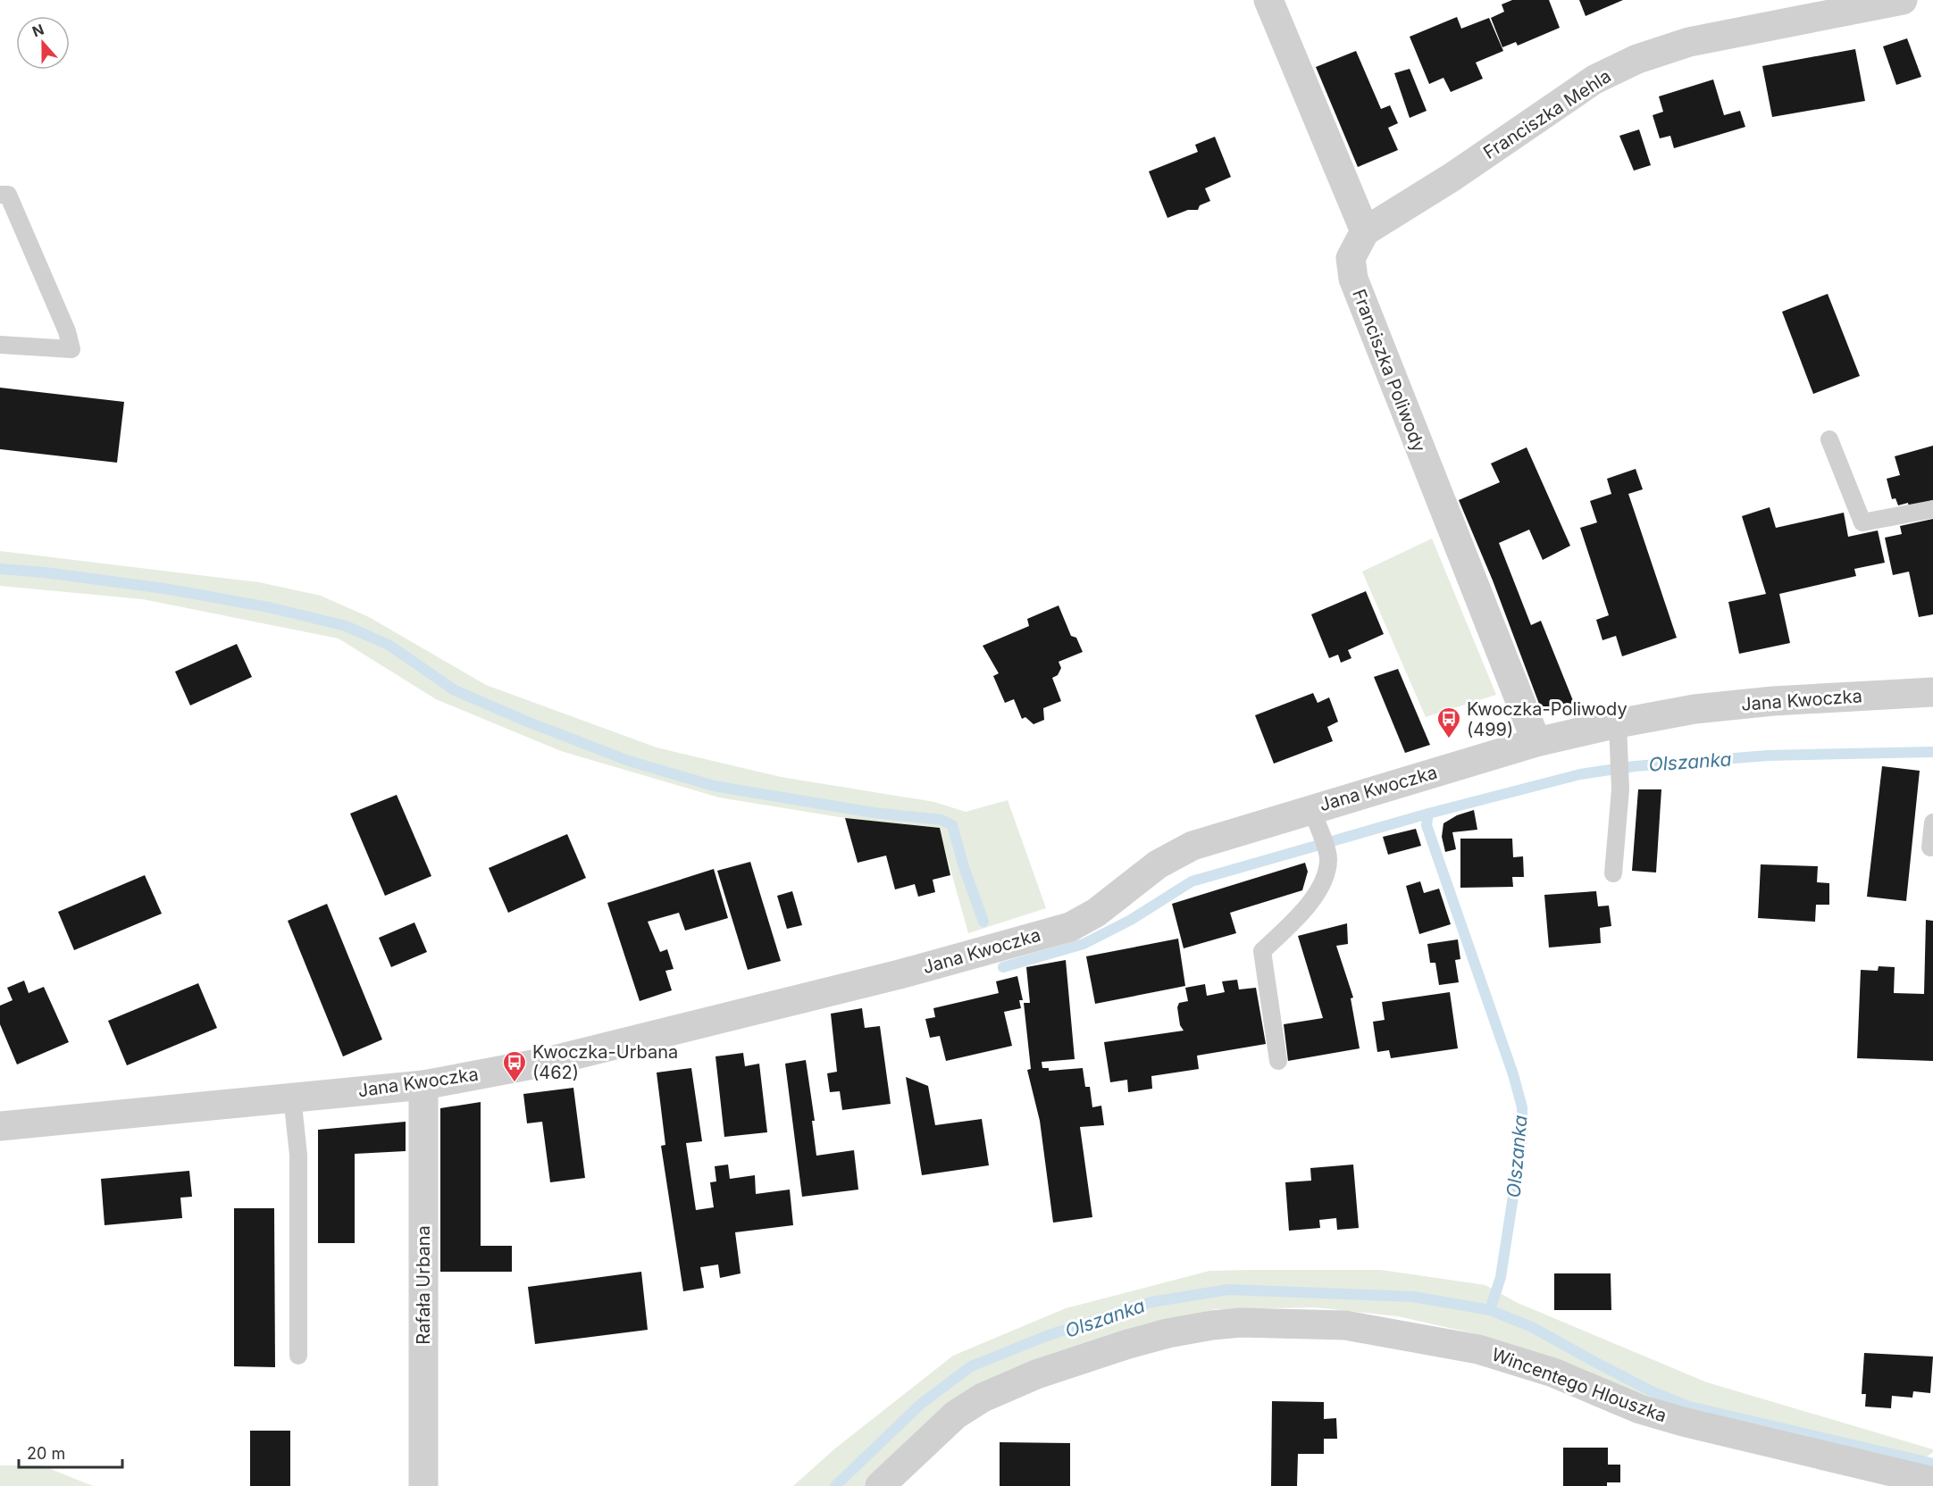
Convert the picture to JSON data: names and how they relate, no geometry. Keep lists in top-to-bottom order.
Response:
{
  "streets": {
    "street": [
      "Franciszka Mehla",
      "Franciszka Poliwody",
      "Jana Kwoczka",
      "Rafała Urbana",
      "Wincentego Hlouszka"
    ]
  },
  "crossings": [
    ["Franciszka Mehla", "Franciszka Poliwody"],
    ["Franciszka Poliwody", "Jana Kwoczka"],
    ["Jana Kwoczka", "Rafała Urbana"]
  ],
  "water": ["Olszanka"],
  "places": {
    "bus stop": ["Kwoczka-Poliwody (499)", "Kwoczka-Urbana (462)"]
  },
  "scale_bar": "20 m",
  "north": "top"
}
